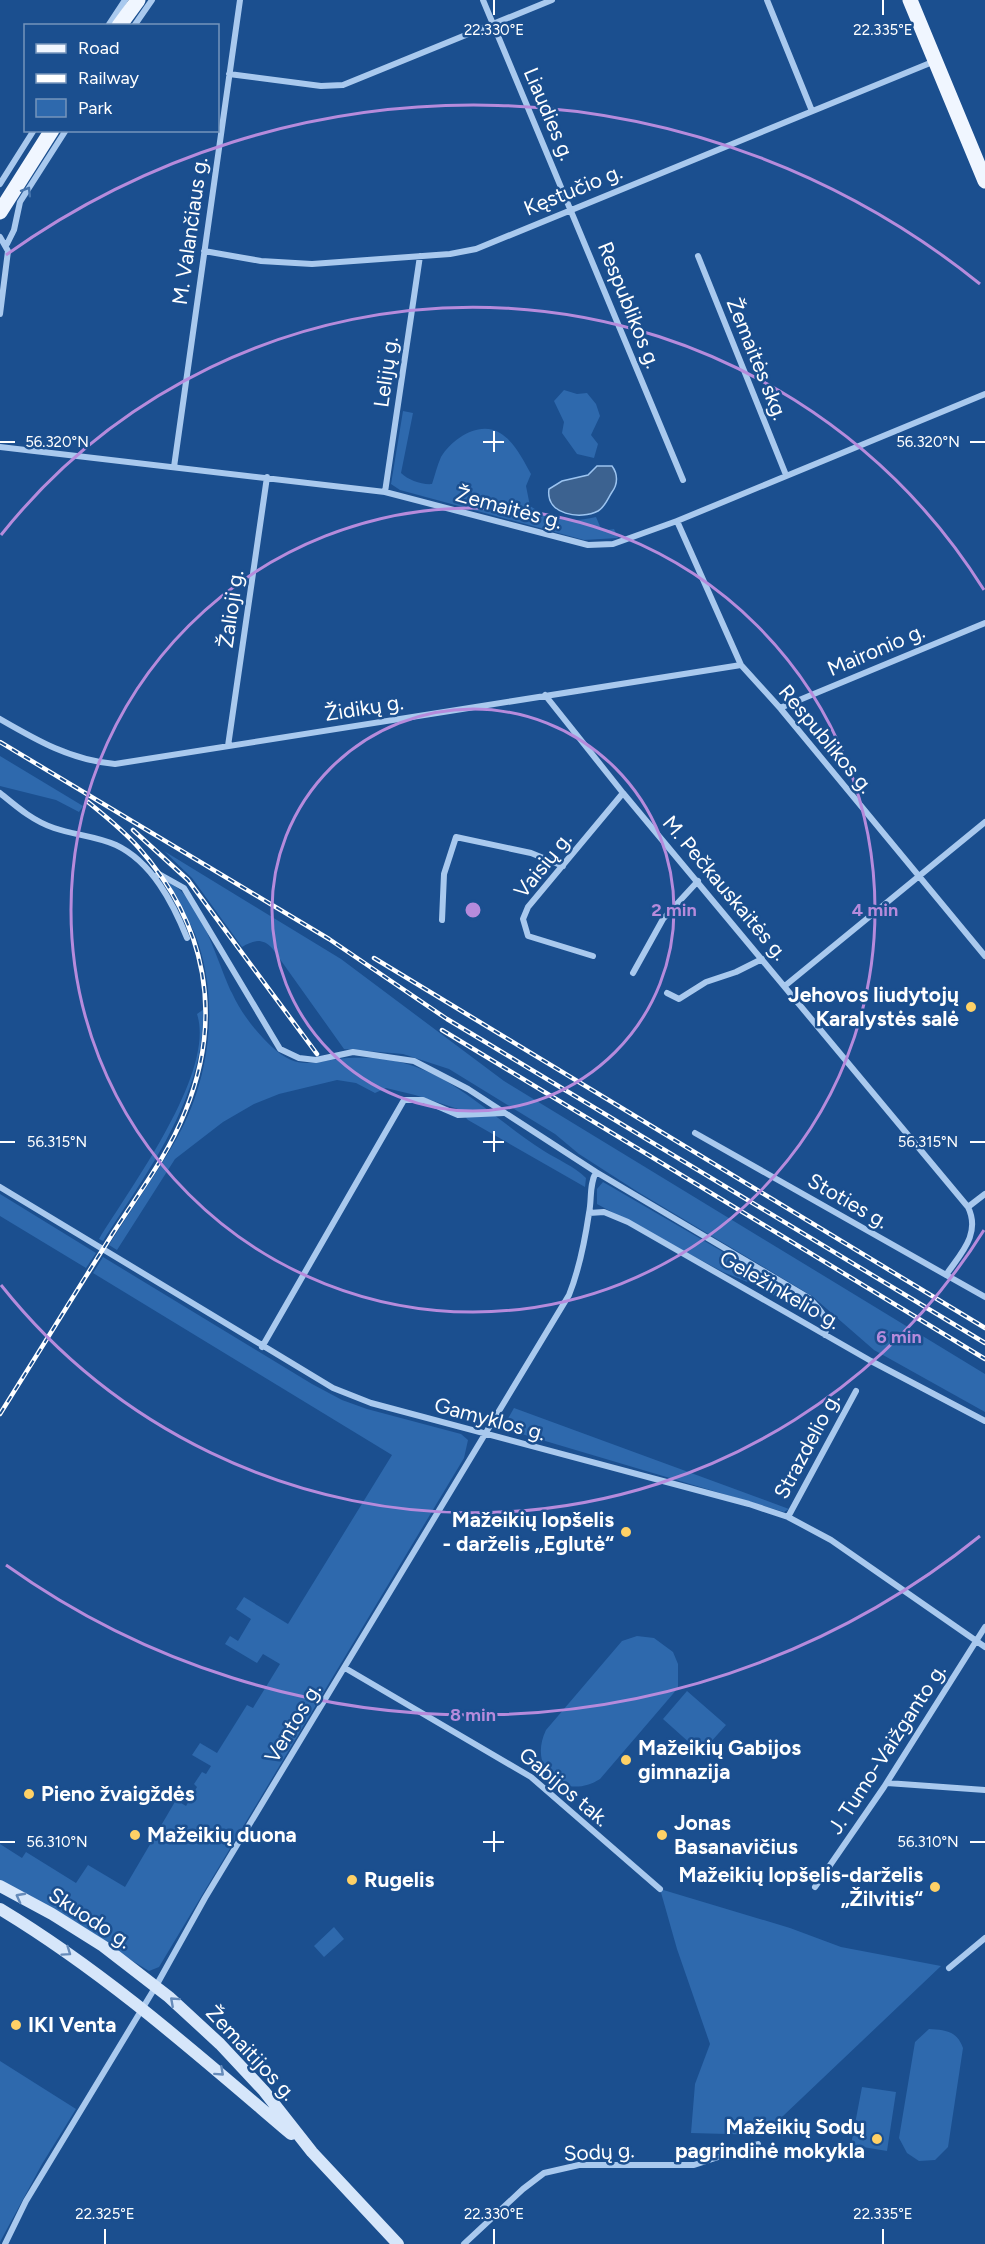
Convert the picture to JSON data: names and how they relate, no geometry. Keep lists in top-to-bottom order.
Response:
{
  "streets": {
    "main road": ["Skuodo g.", "Žemaitijos g."],
    "street": [
      "Liaudies g.",
      "Kęstučio g.",
      "M. Valančiaus g.",
      "Respublikos g.",
      "Žemaitės skg.",
      "Lelijų g.",
      "Žemaitės g.",
      "Žalioji g.",
      "Maironio g.",
      "Židikų g.",
      "Vaisių g.",
      "M. Pečkauskaitės g.",
      "Stoties g.",
      "Geležinkelio g.",
      "Gamyklos g.",
      "Strazdelio g.",
      "Ventos g.",
      "J. Tumo-Vaižganto g.",
      "Gabijos tak.",
      "Sodų g."
    ]
  },
  "crossings": [
    ["Liaudies g.", "Kęstučio g."],
    ["Liaudies g.", "Respublikos g."],
    ["Kęstučio g.", "M. Valančiaus g."],
    ["Kęstučio g.", "Respublikos g."],
    ["Kęstučio g.", "Lelijų g."],
    ["M. Valančiaus g.", "Žemaitės g."],
    ["Respublikos g.", "Žemaitės g."],
    ["Respublikos g.", "Maironio g."],
    ["Respublikos g.", "Židikų g."],
    ["Žemaitės skg.", "Žemaitės g."],
    ["Lelijų g.", "Žemaitės g."],
    ["Žemaitės g.", "Žalioji g."],
    ["Žalioji g.", "Židikų g."],
    ["Židikų g.", "M. Pečkauskaitės g."],
    ["Vaisių g.", "M. Pečkauskaitės g."],
    ["Geležinkelio g.", "Ventos g."],
    ["Gamyklos g.", "Strazdelio g."],
    ["Gamyklos g.", "Ventos g."],
    ["Gamyklos g.", "J. Tumo-Vaižganto g."],
    ["Ventos g.", "Gabijos tak."],
    ["Ventos g.", "Skuodo g."],
    ["Ventos g.", "Žemaitijos g."],
    ["Skuodo g.", "Žemaitijos g."]
  ],
  "places": [
    "Jehovos liudytojų Karalystės salė",
    "Mažeikių lopšelis - darželis „Eglutė“",
    "Mažeikių Gabijos gimnazija",
    "Pieno žvaigždės",
    "Mažeikių duona",
    "Jonas Basanavičius",
    "Rugelis",
    "Mažeikių lopšelis-darželis „Žilvitis“",
    "IKI Venta",
    "Mažeikių Sodų pagrindinė mokykla"
  ],
  "legend": ["Road", "Railway", "Park"],
  "coordinates": [
    "22.330°E",
    "22.335°E",
    "56.320°N",
    "56.315°N",
    "56.310°N",
    "22.325°E"
  ],
  "rings": [
    "2 min",
    "4 min",
    "6 min",
    "8 min"
  ]
}
